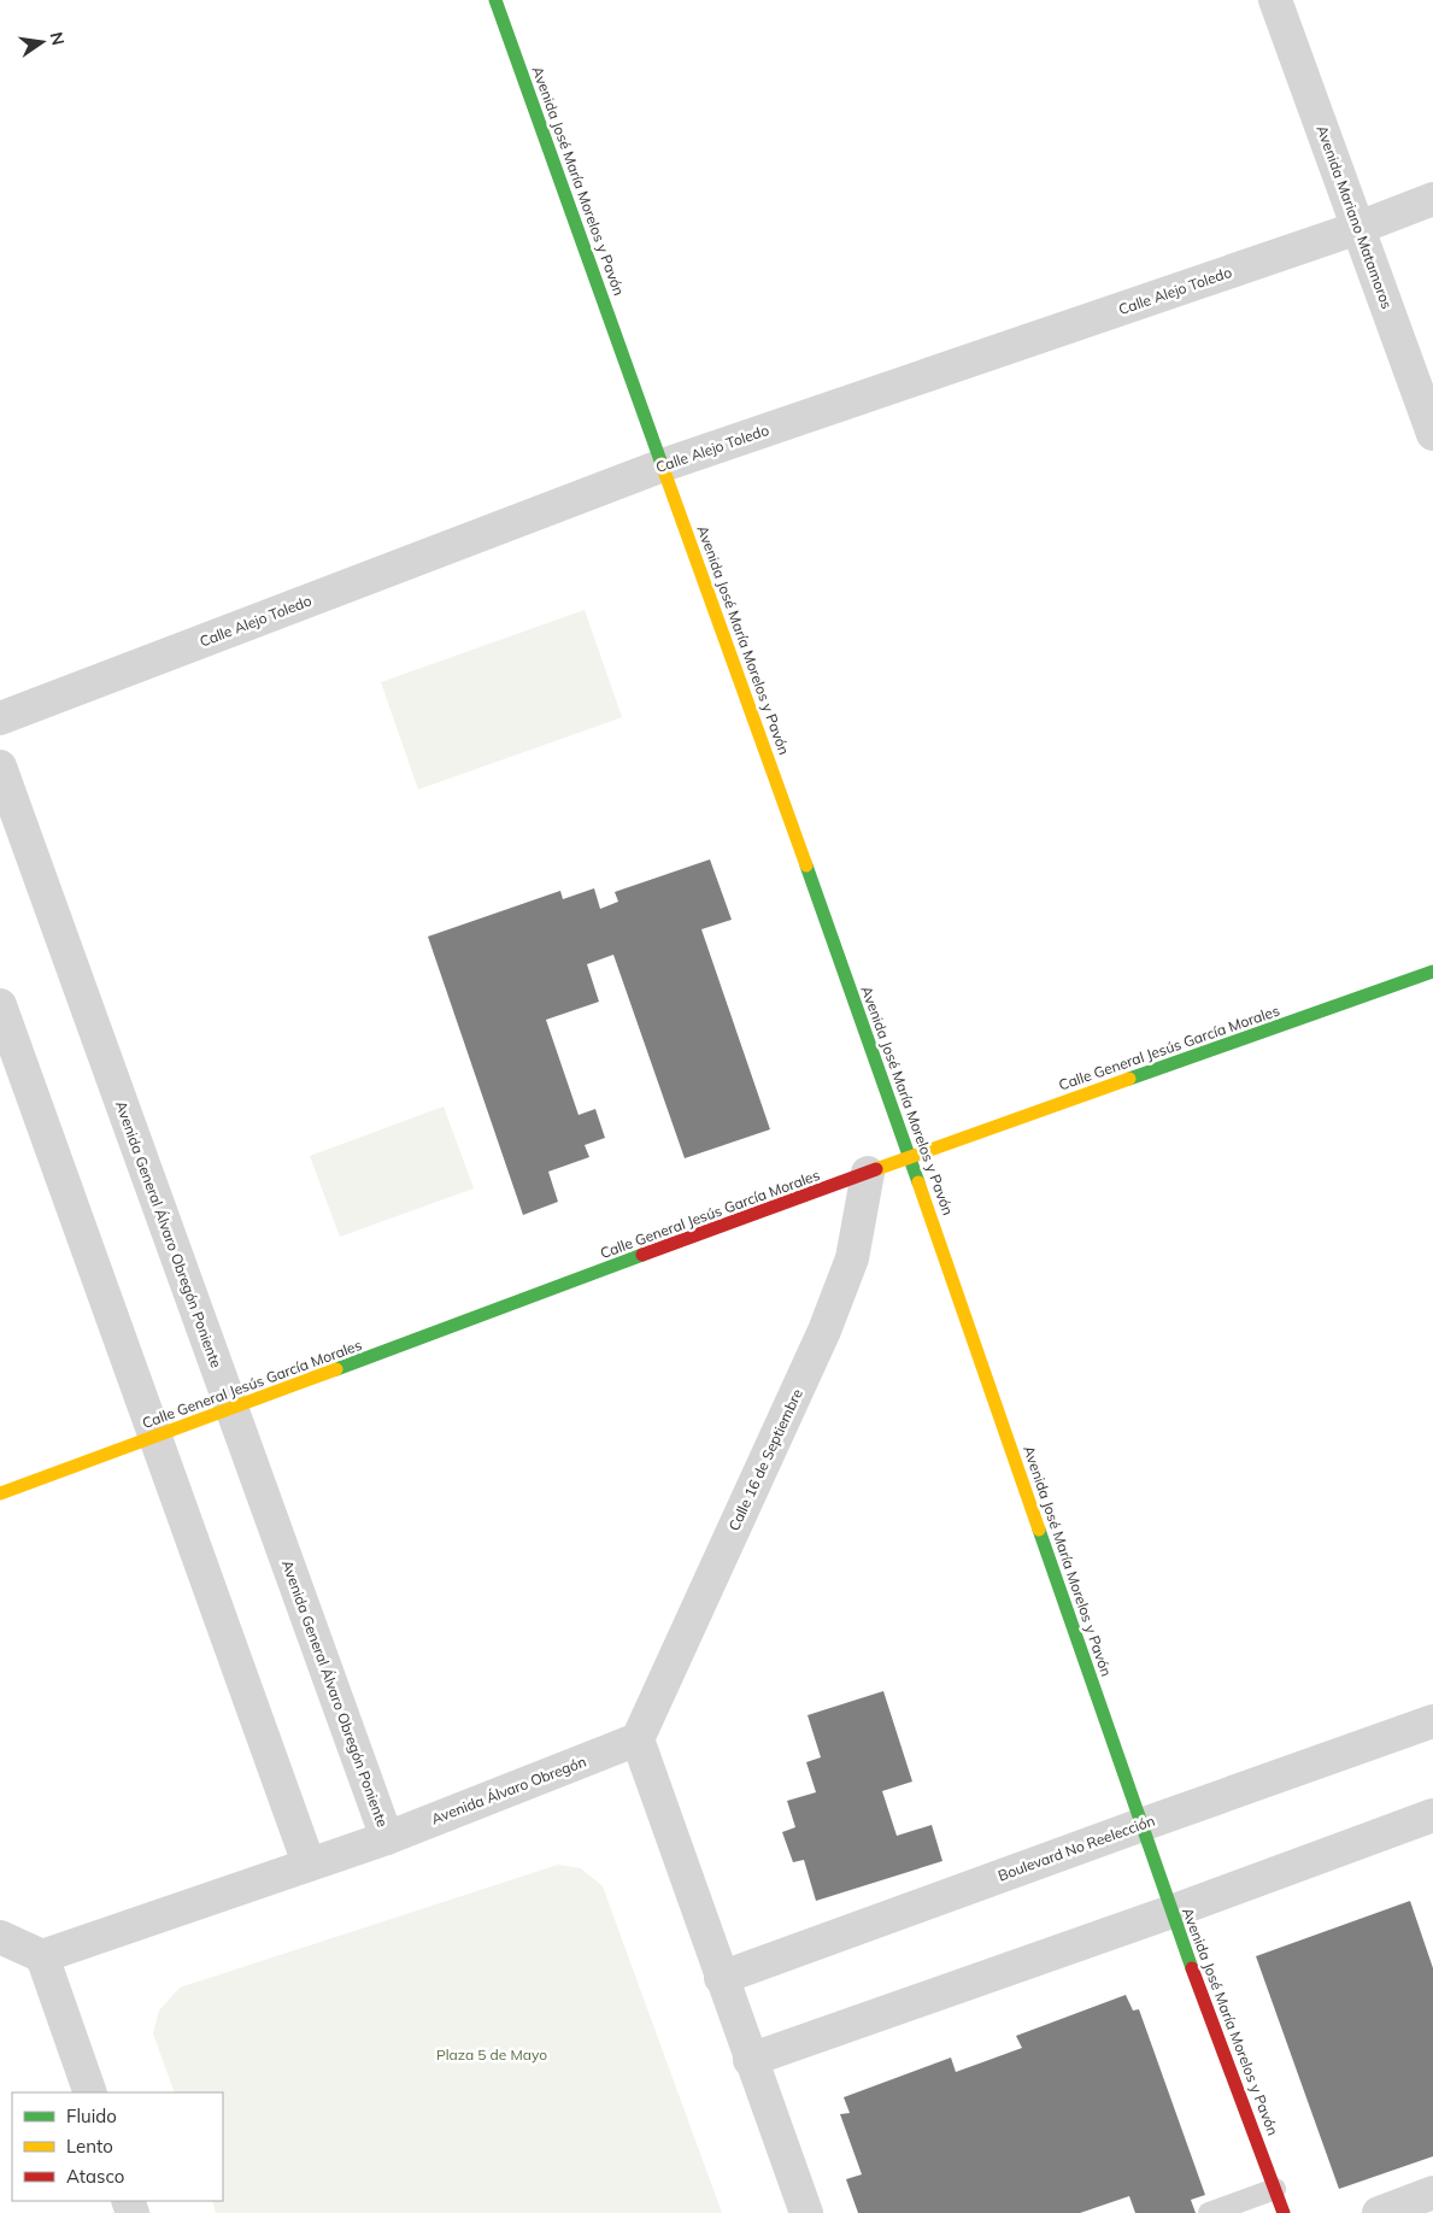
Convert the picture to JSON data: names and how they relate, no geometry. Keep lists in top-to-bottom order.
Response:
{
  "streets": {
    "main road": ["Avenida José María Morelos y Pavón", "Calle General Jesús García Morales"],
    "street": [
      "Avenida Mariano Matamoros",
      "Calle Alejo Toledo",
      "Avenida General Álvaro Obregón Poniente",
      "Calle 16 de Septiembre",
      "Avenida Álvaro Obregón",
      "Boulevard No Reelección"
    ]
  },
  "crossings": [
    ["Avenida José María Morelos y Pavón", "Calle Alejo Toledo"],
    ["Avenida José María Morelos y Pavón", "Calle General Jesús García Morales"],
    ["Avenida José María Morelos y Pavón", "Boulevard No Reelección"],
    ["Avenida Mariano Matamoros", "Calle Alejo Toledo"],
    ["Calle General Jesús García Morales", "Avenida General Álvaro Obregón Poniente"],
    ["Calle General Jesús García Morales", "Calle 16 de Septiembre"],
    ["Avenida General Álvaro Obregón Poniente", "Avenida Álvaro Obregón"],
    ["Calle 16 de Septiembre", "Avenida Álvaro Obregón"]
  ],
  "parks": ["Plaza 5 de Mayo"],
  "legend": ["Fluido", "Lento", "Atasco"],
  "north": "right"
}
